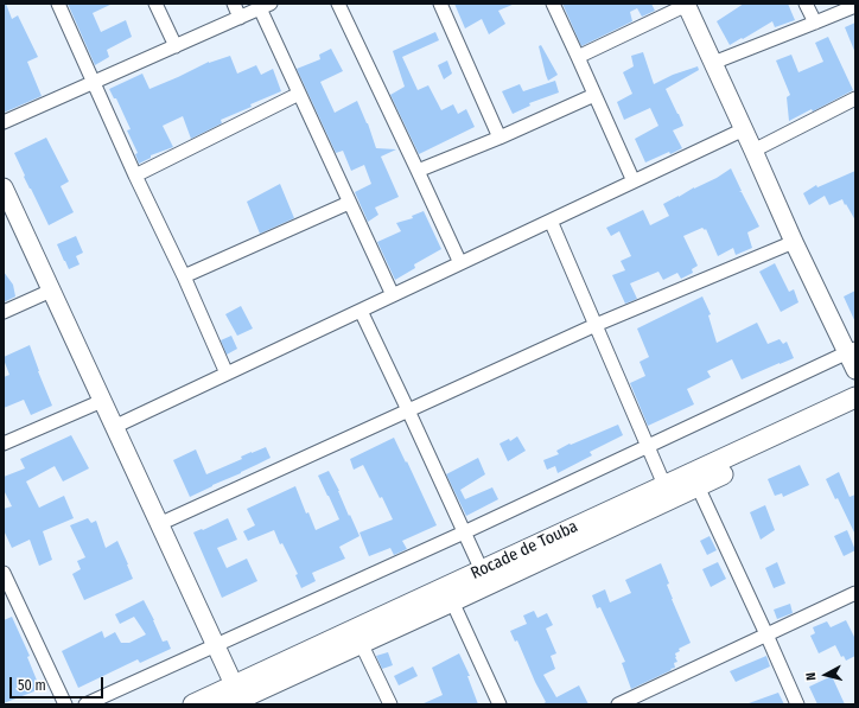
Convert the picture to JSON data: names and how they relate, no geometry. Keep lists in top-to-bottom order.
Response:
{
  "streets": {
    "main road": ["Rocade de Touba"]
  },
  "scale_bar": "50 m",
  "north": "left"
}
